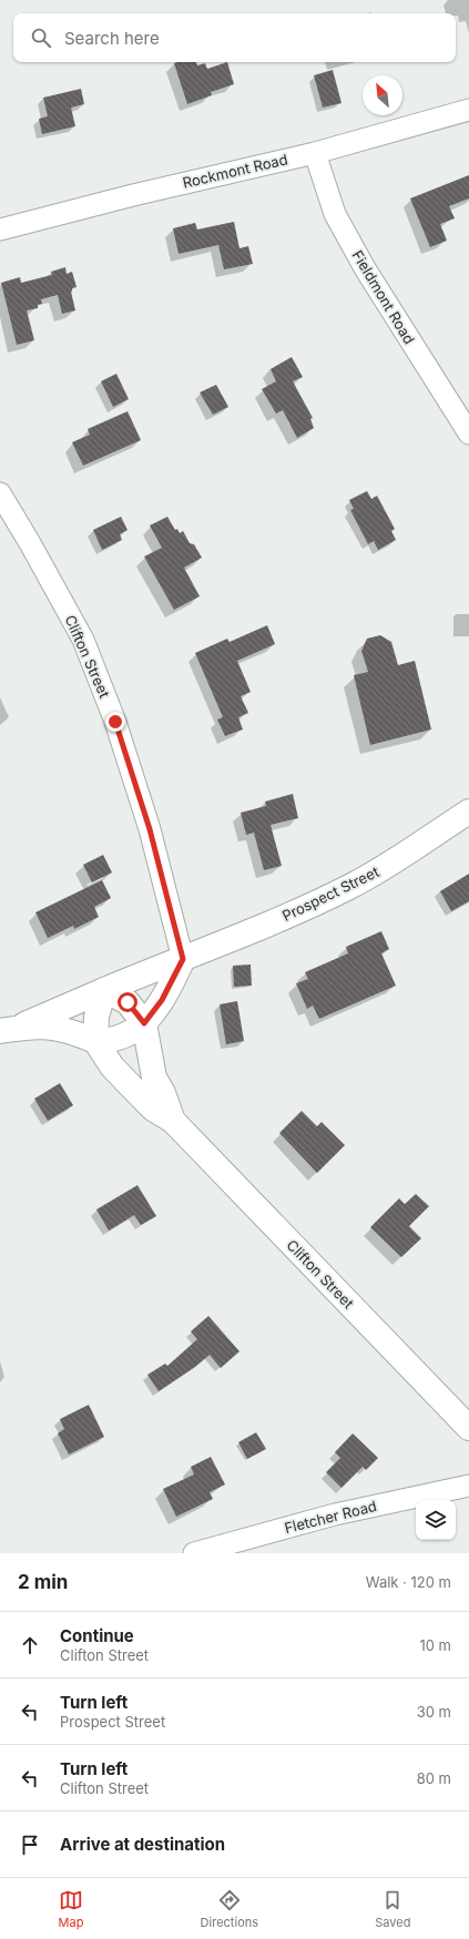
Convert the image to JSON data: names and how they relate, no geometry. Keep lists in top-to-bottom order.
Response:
{
  "streets": {
    "main road": ["Clifton Street", "Prospect Street"],
    "street": ["Rockmont Road", "Fieldmont Road", "Fletcher Road"]
  },
  "crossings": [
    ["Rockmont Road", "Fieldmont Road"],
    ["Clifton Street", "Prospect Street"]
  ],
  "north": "top left",
  "page": {
    "search": "Search here",
    "heading": ["2 min", "Walk · 120 m"],
    "list": [
      ["Continue", "Clifton Street", "10 m"],
      ["Turn left", "Prospect Street", "30 m"],
      ["Turn left", "Clifton Street", "80 m"],
      "Arrive at destination"
    ],
    "nav": ["Map", "Directions", "Saved"]
  }
}
